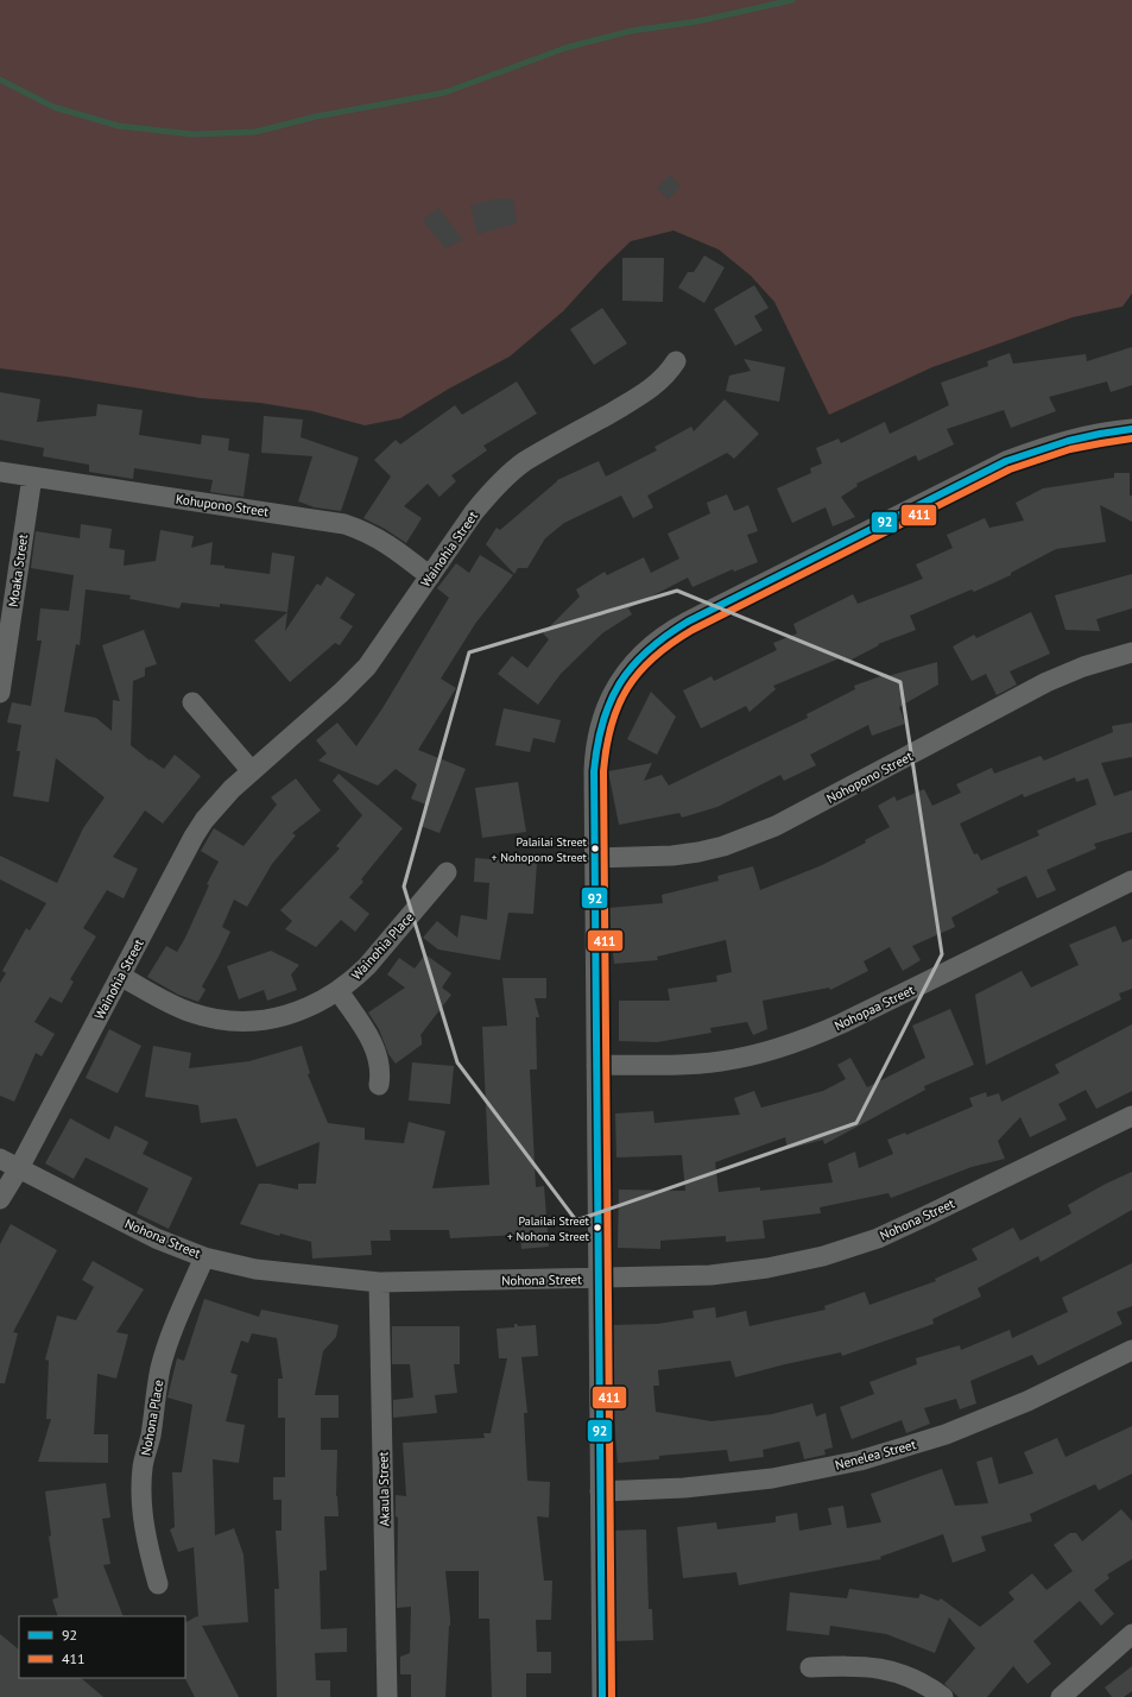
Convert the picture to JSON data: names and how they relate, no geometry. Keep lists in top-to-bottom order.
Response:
{
  "streets": {
    "street": [
      "Kohupono Street",
      "Wainohia Street",
      "Moaka Street",
      "Nohopono Street",
      "Wainohia Place",
      "Nohopaa Street",
      "Nohona Street",
      "Nohona Place",
      "Nenelea Street",
      "Akaula Street"
    ]
  },
  "crossings": [
    ["Kohupono Street", "Wainohia Street"],
    ["Kohupono Street", "Moaka Street"],
    ["Wainohia Street", "Wainohia Place"],
    ["Wainohia Street", "Nohona Street"],
    ["Nohona Street", "Nohona Place"],
    ["Nohona Street", "Akaula Street"]
  ],
  "places": ["Palailai Street + Nohopono Street", "Palailai Street + Nohona Street"],
  "lines": ["transit line 92", "transit line 411"],
  "legend": ["92", "411"]
}
